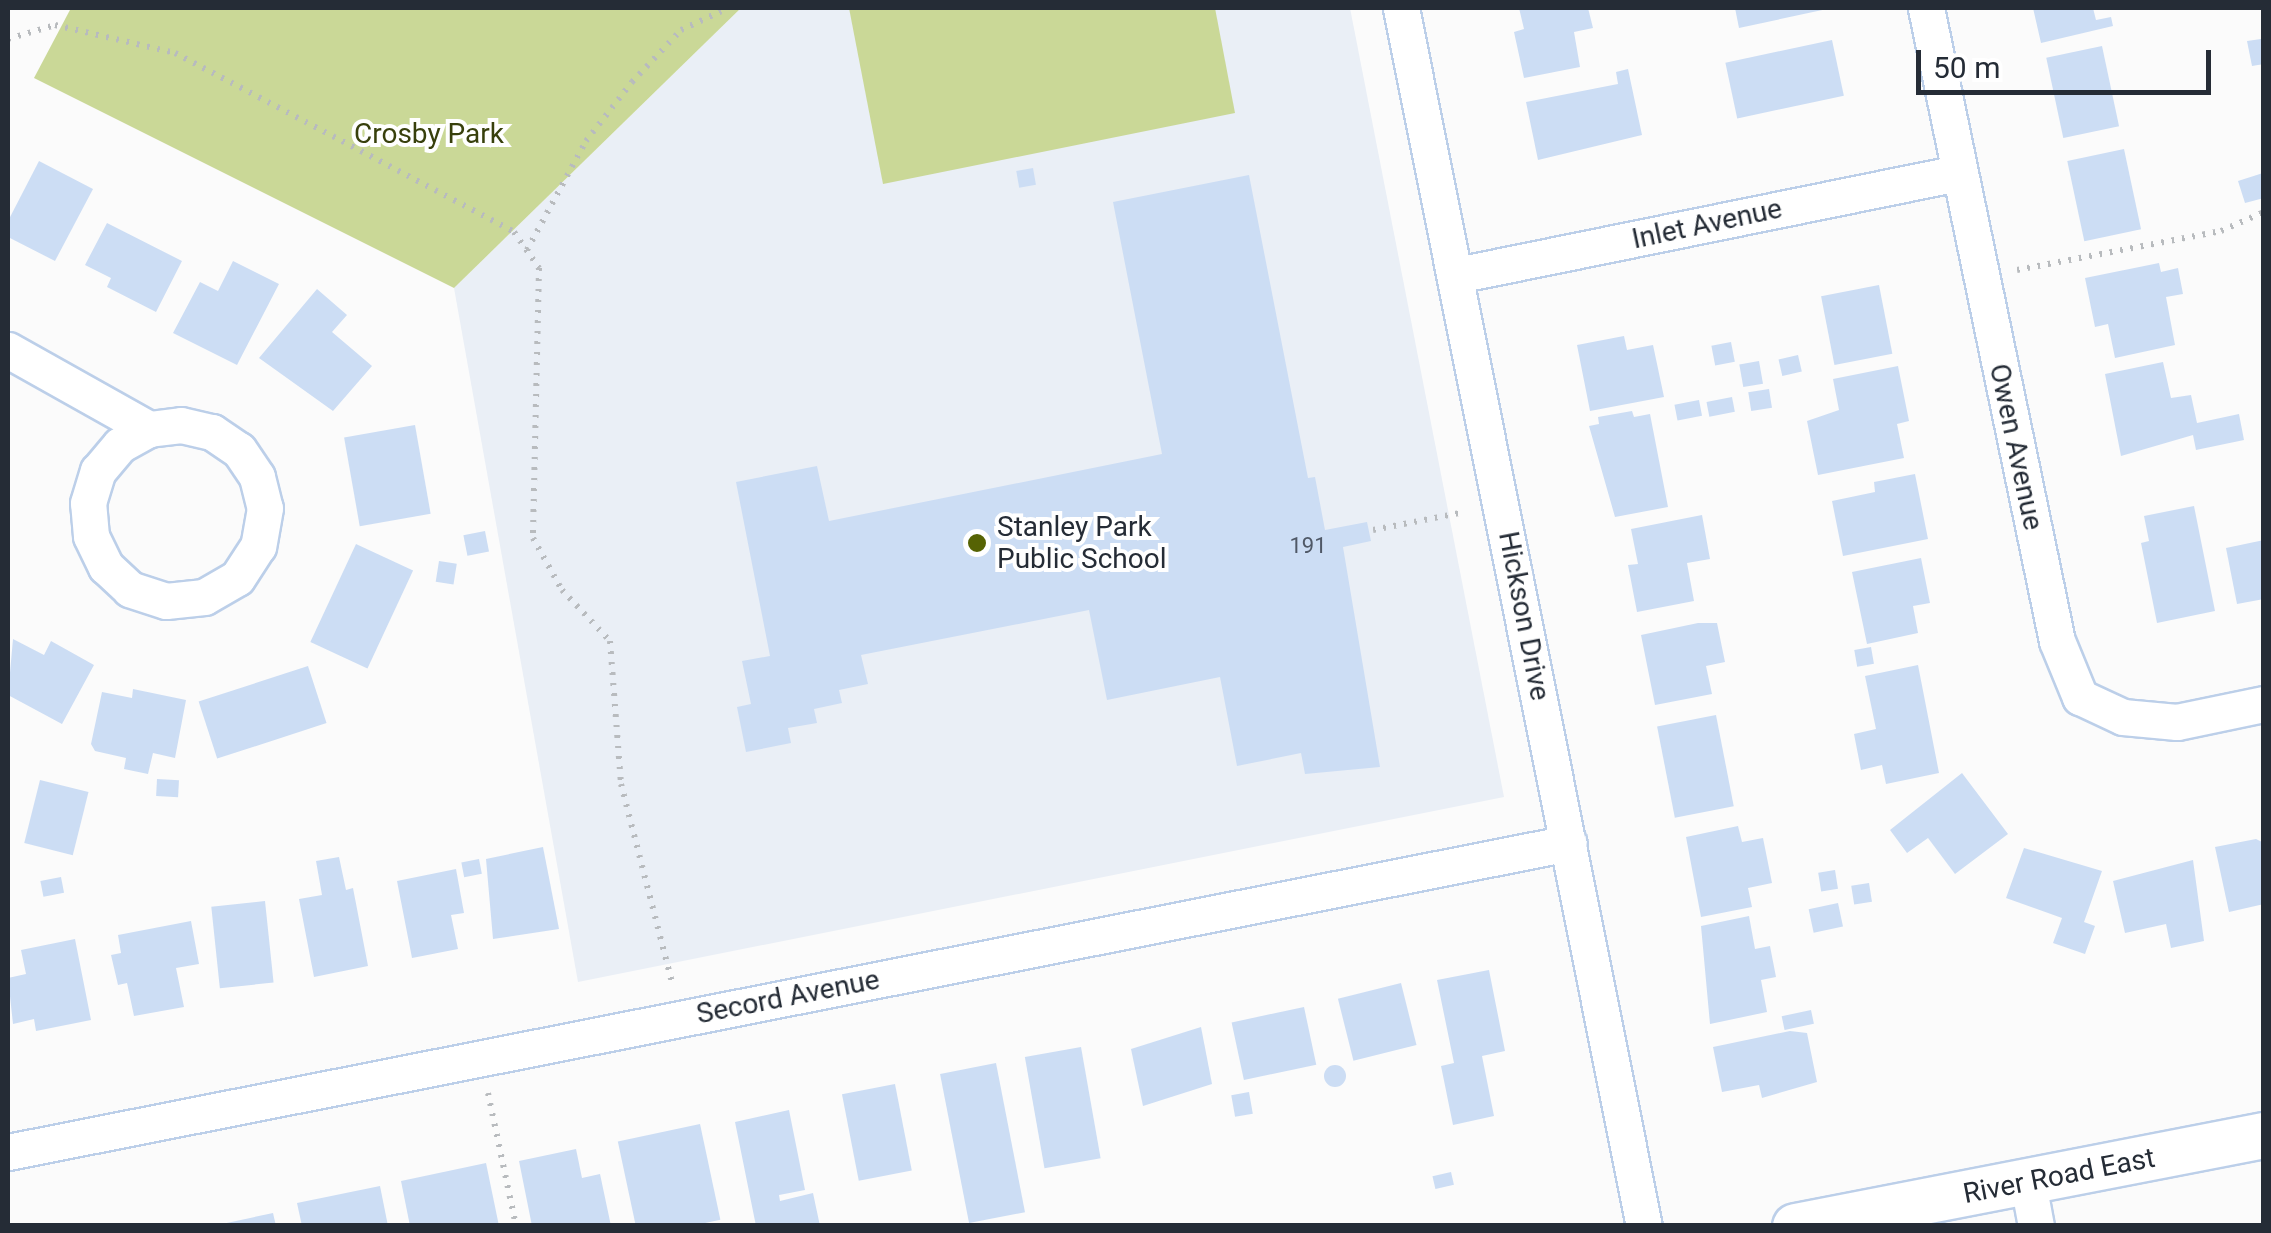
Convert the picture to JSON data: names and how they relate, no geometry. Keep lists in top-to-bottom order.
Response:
{
  "streets": {
    "street": [
      "Inlet Avenue",
      "Owen Avenue",
      "Hickson Drive",
      "Secord Avenue",
      "River Road East"
    ]
  },
  "crossings": [
    ["Inlet Avenue", "Owen Avenue"],
    ["Inlet Avenue", "Hickson Drive"],
    ["Hickson Drive", "Secord Avenue"]
  ],
  "parks": ["Crosby Park"],
  "places": ["Stanley Park Public School"],
  "house_numbers": ["191"],
  "scale_bar": "50 m"
}
